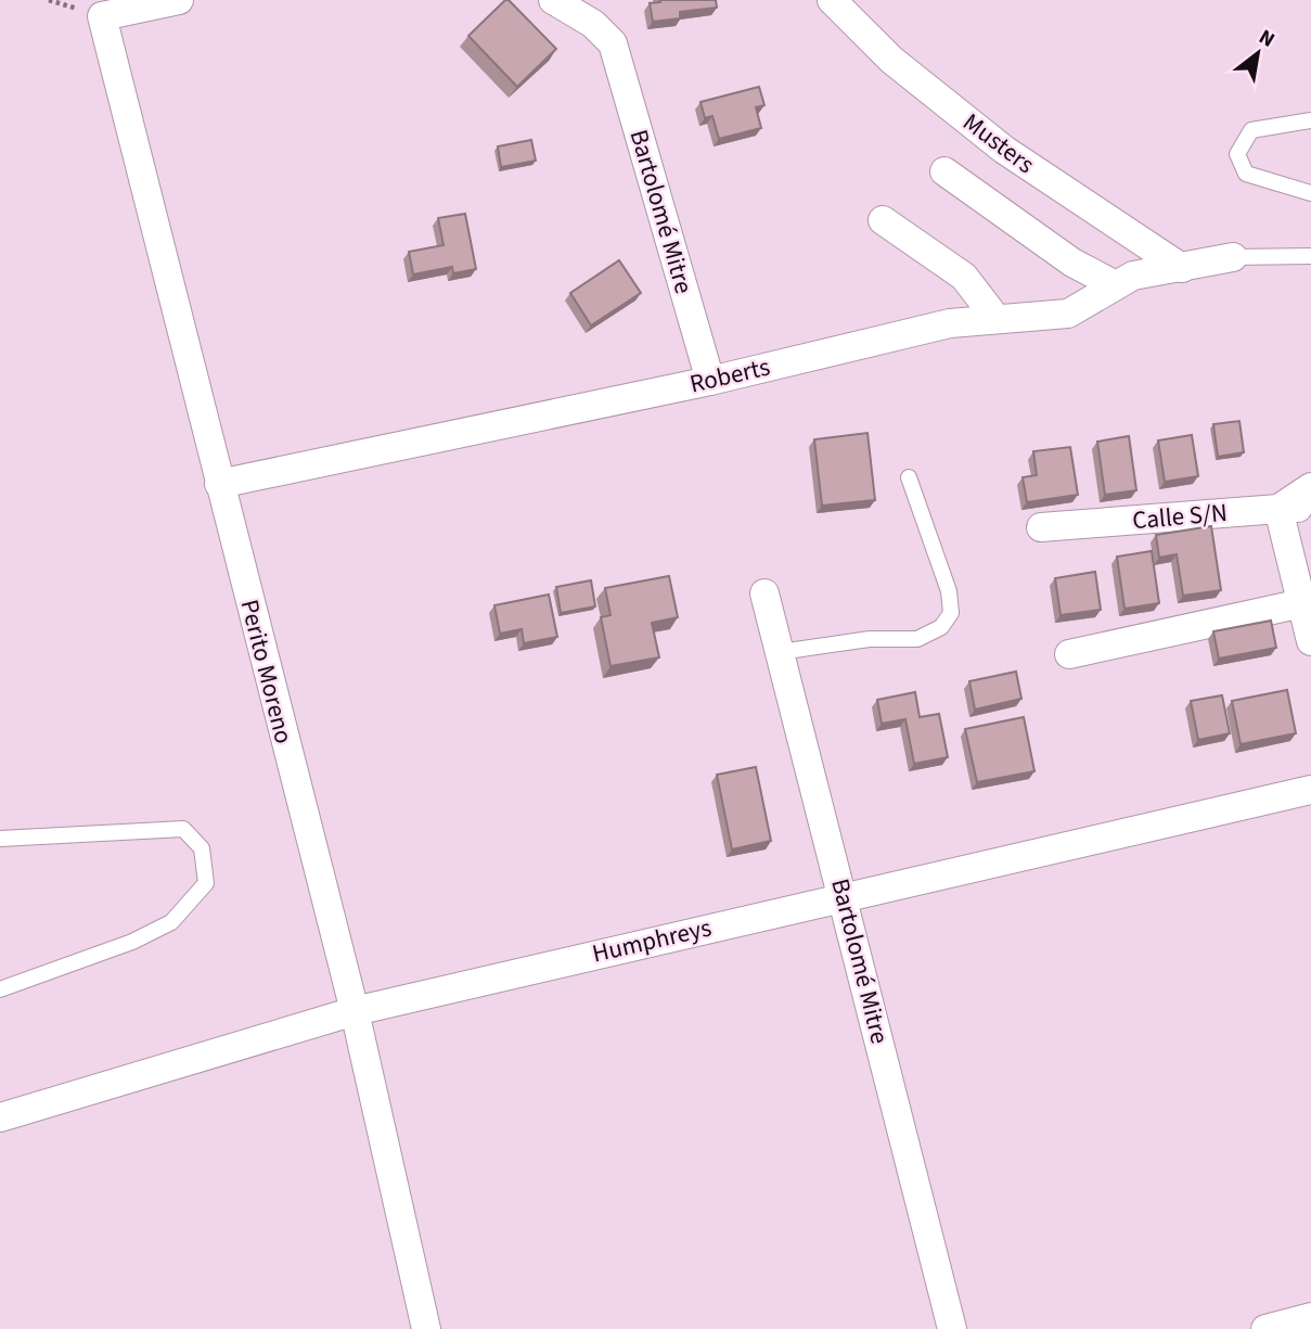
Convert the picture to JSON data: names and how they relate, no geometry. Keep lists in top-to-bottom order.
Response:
{
  "streets": {
    "street": [
      "Musters",
      "Bartolomé Mitre",
      "Roberts",
      "Calle S/N",
      "Perito Moreno",
      "Humphreys"
    ]
  },
  "crossings": [
    ["Musters", "Roberts"],
    ["Bartolomé Mitre", "Roberts"],
    ["Bartolomé Mitre", "Humphreys"],
    ["Roberts", "Perito Moreno"],
    ["Perito Moreno", "Humphreys"]
  ],
  "north": "top right"
}
